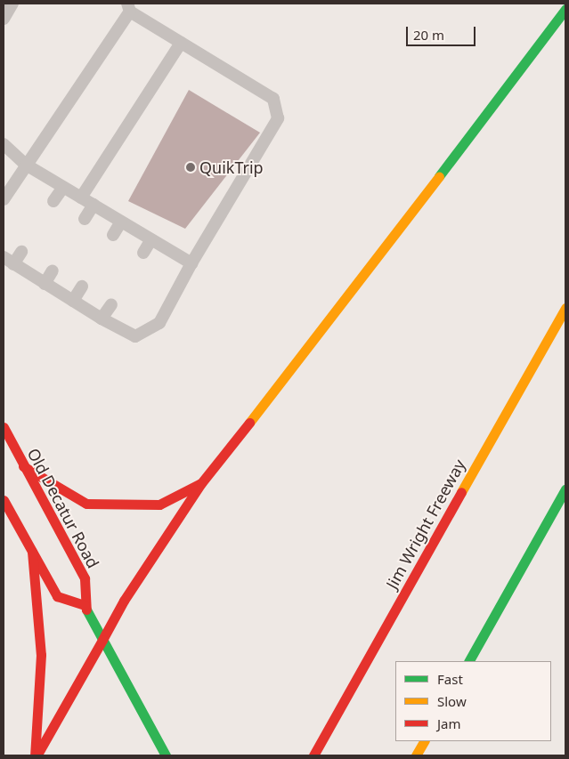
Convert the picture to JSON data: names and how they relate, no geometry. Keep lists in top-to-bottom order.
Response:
{
  "streets": {
    "main road": ["Old Decatur Road", "Jim Wright Freeway"]
  },
  "places": ["QuikTrip"],
  "legend": ["Fast", "Slow", "Jam"],
  "scale_bar": "20 m"
}
